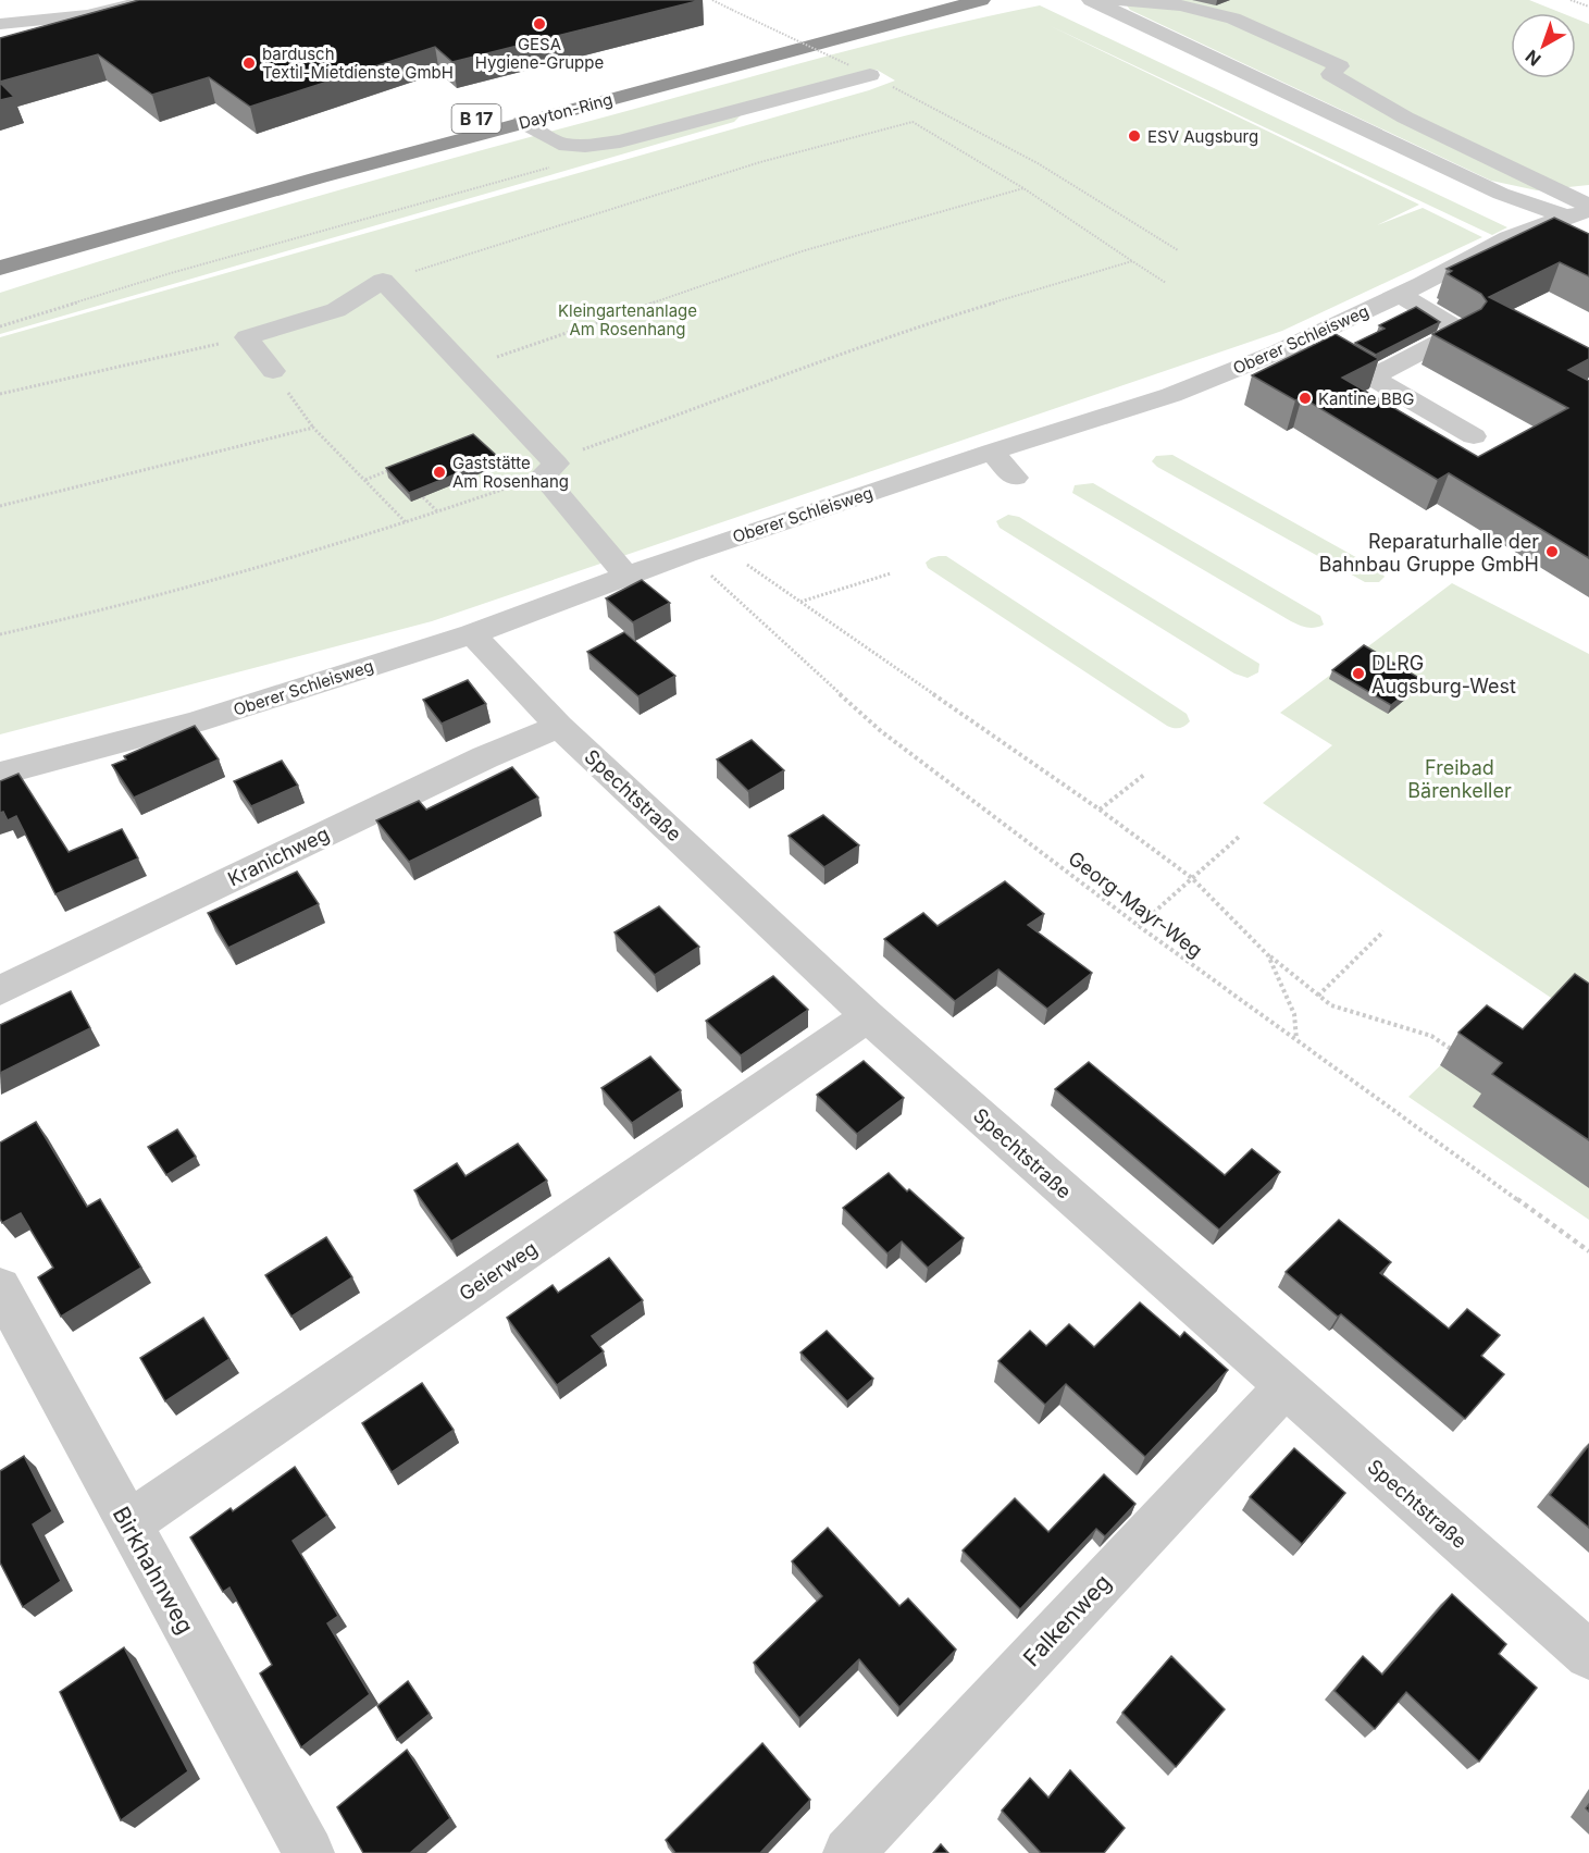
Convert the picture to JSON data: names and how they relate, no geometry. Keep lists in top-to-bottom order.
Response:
{
  "streets": {
    "highway": ["Dayton-Ring", "B 17"],
    "street": [
      "Oberer Schleisweg",
      "Spechtstraße",
      "Kranichweg",
      "Geierweg",
      "Birkhahnweg",
      "Falkenweg"
    ],
    "path": ["Georg-Mayr-Weg"]
  },
  "crossings": [
    ["Oberer Schleisweg", "Spechtstraße"],
    ["Oberer Schleisweg", "Georg-Mayr-Weg"],
    ["Spechtstraße", "Kranichweg"],
    ["Spechtstraße", "Geierweg"],
    ["Spechtstraße", "Falkenweg"],
    ["Geierweg", "Birkhahnweg"]
  ],
  "parks": ["Kleingartenanlage Am Rosenhang", "Freibad Bärenkeller"],
  "places": [
    "GESA Hygiene-Gruppe",
    "bardusch Textil-Mietdienste GmbH",
    "ESV Augsburg",
    "Kantine BBG",
    "Gaststätte Am Rosenhang",
    "Reparaturhalle der Bahnbau Gruppe GmbH",
    "DLRG Augsburg-West"
  ],
  "north": "bottom left"
}
